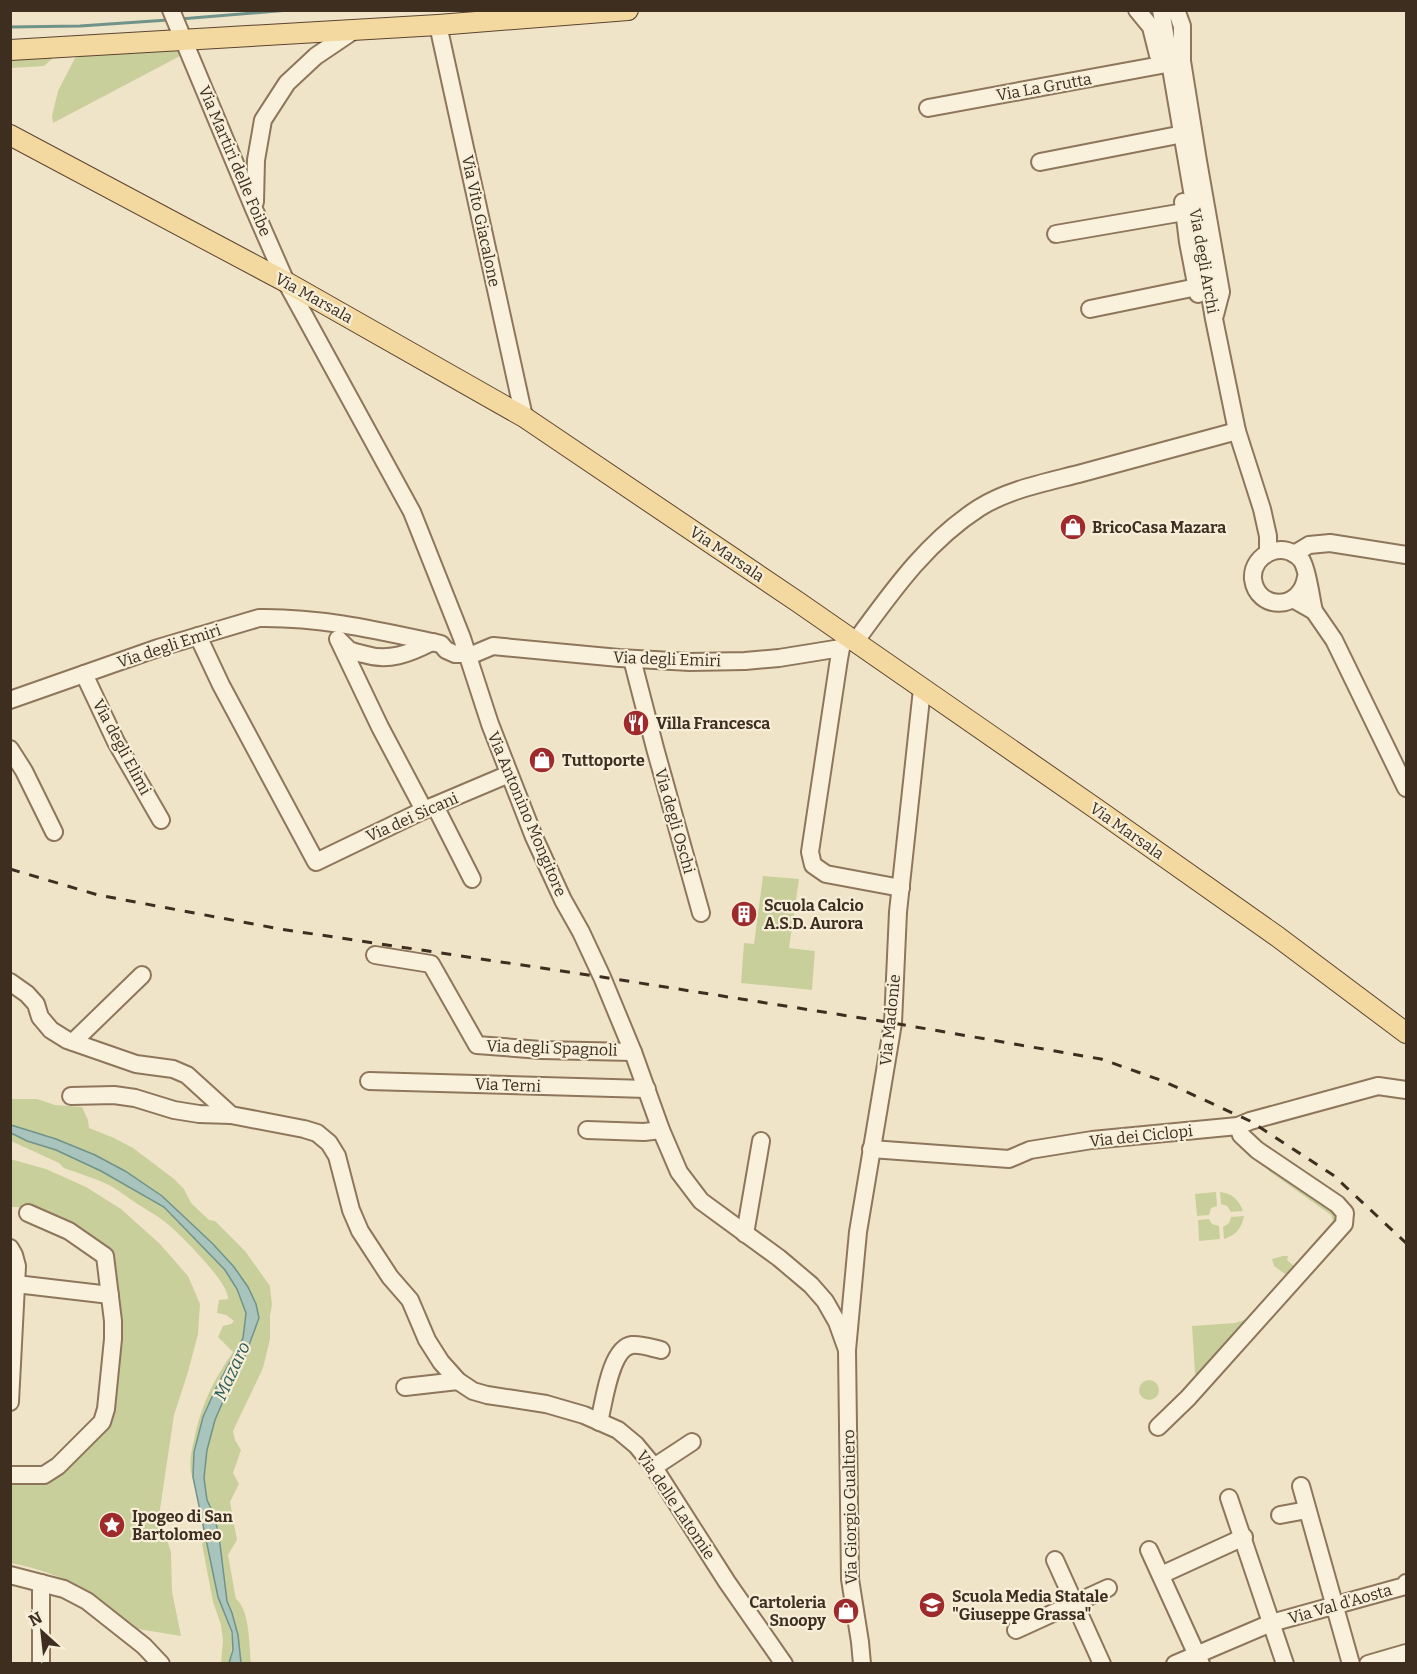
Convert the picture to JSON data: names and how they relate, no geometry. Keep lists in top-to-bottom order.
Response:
{
  "streets": {
    "main road": ["Via Marsala"],
    "street": [
      "Via La Grutta",
      "Via Martiri delle Foibe",
      "Via Vito Giacalone",
      "Via degli Archi",
      "Via degli Emiri",
      "Via degli Elimi",
      "Via Antonino Mongitore",
      "Via dei Sicani",
      "Via degli Oschi",
      "Via Madonie",
      "Via degli Spagnoli",
      "Via Terni",
      "Via dei Ciclopi",
      "Via delle Latomie",
      "Via Giorgio Gualtiero",
      "Via Val d'Aosta"
    ]
  },
  "crossings": [
    ["Via Martiri delle Foibe", "Via Marsala"],
    ["Via Martiri delle Foibe", "Via Antonino Mongitore"],
    ["Via Vito Giacalone", "Via Marsala"],
    ["Via Marsala", "Via degli Emiri"],
    ["Via Marsala", "Via Antonino Mongitore"],
    ["Via Marsala", "Via Madonie"],
    ["Via degli Emiri", "Via degli Elimi"],
    ["Via degli Emiri", "Via Antonino Mongitore"],
    ["Via degli Emiri", "Via dei Sicani"],
    ["Via degli Emiri", "Via degli Oschi"],
    ["Via Antonino Mongitore", "Via dei Sicani"],
    ["Via Antonino Mongitore", "Via Madonie"],
    ["Via Antonino Mongitore", "Via degli Spagnoli"],
    ["Via Antonino Mongitore", "Via Terni"],
    ["Via Antonino Mongitore", "Via Giorgio Gualtiero"],
    ["Via Madonie", "Via dei Ciclopi"],
    ["Via Madonie", "Via Giorgio Gualtiero"]
  ],
  "water": ["Mazaro"],
  "places": {
    "shop": ["BricoCasa Mazara", "Tuttoporte", "Cartoleria Snoopy"],
    "restaurant": ["Villa Francesca"],
    "building": ["Scuola Calcio A.S.D. Aurora"],
    "place": ["Ipogeo di San Bartolomeo"],
    "school or university": ["Scuola Media Statale \"Giuseppe Grassa\""]
  },
  "north": "top left"
}
